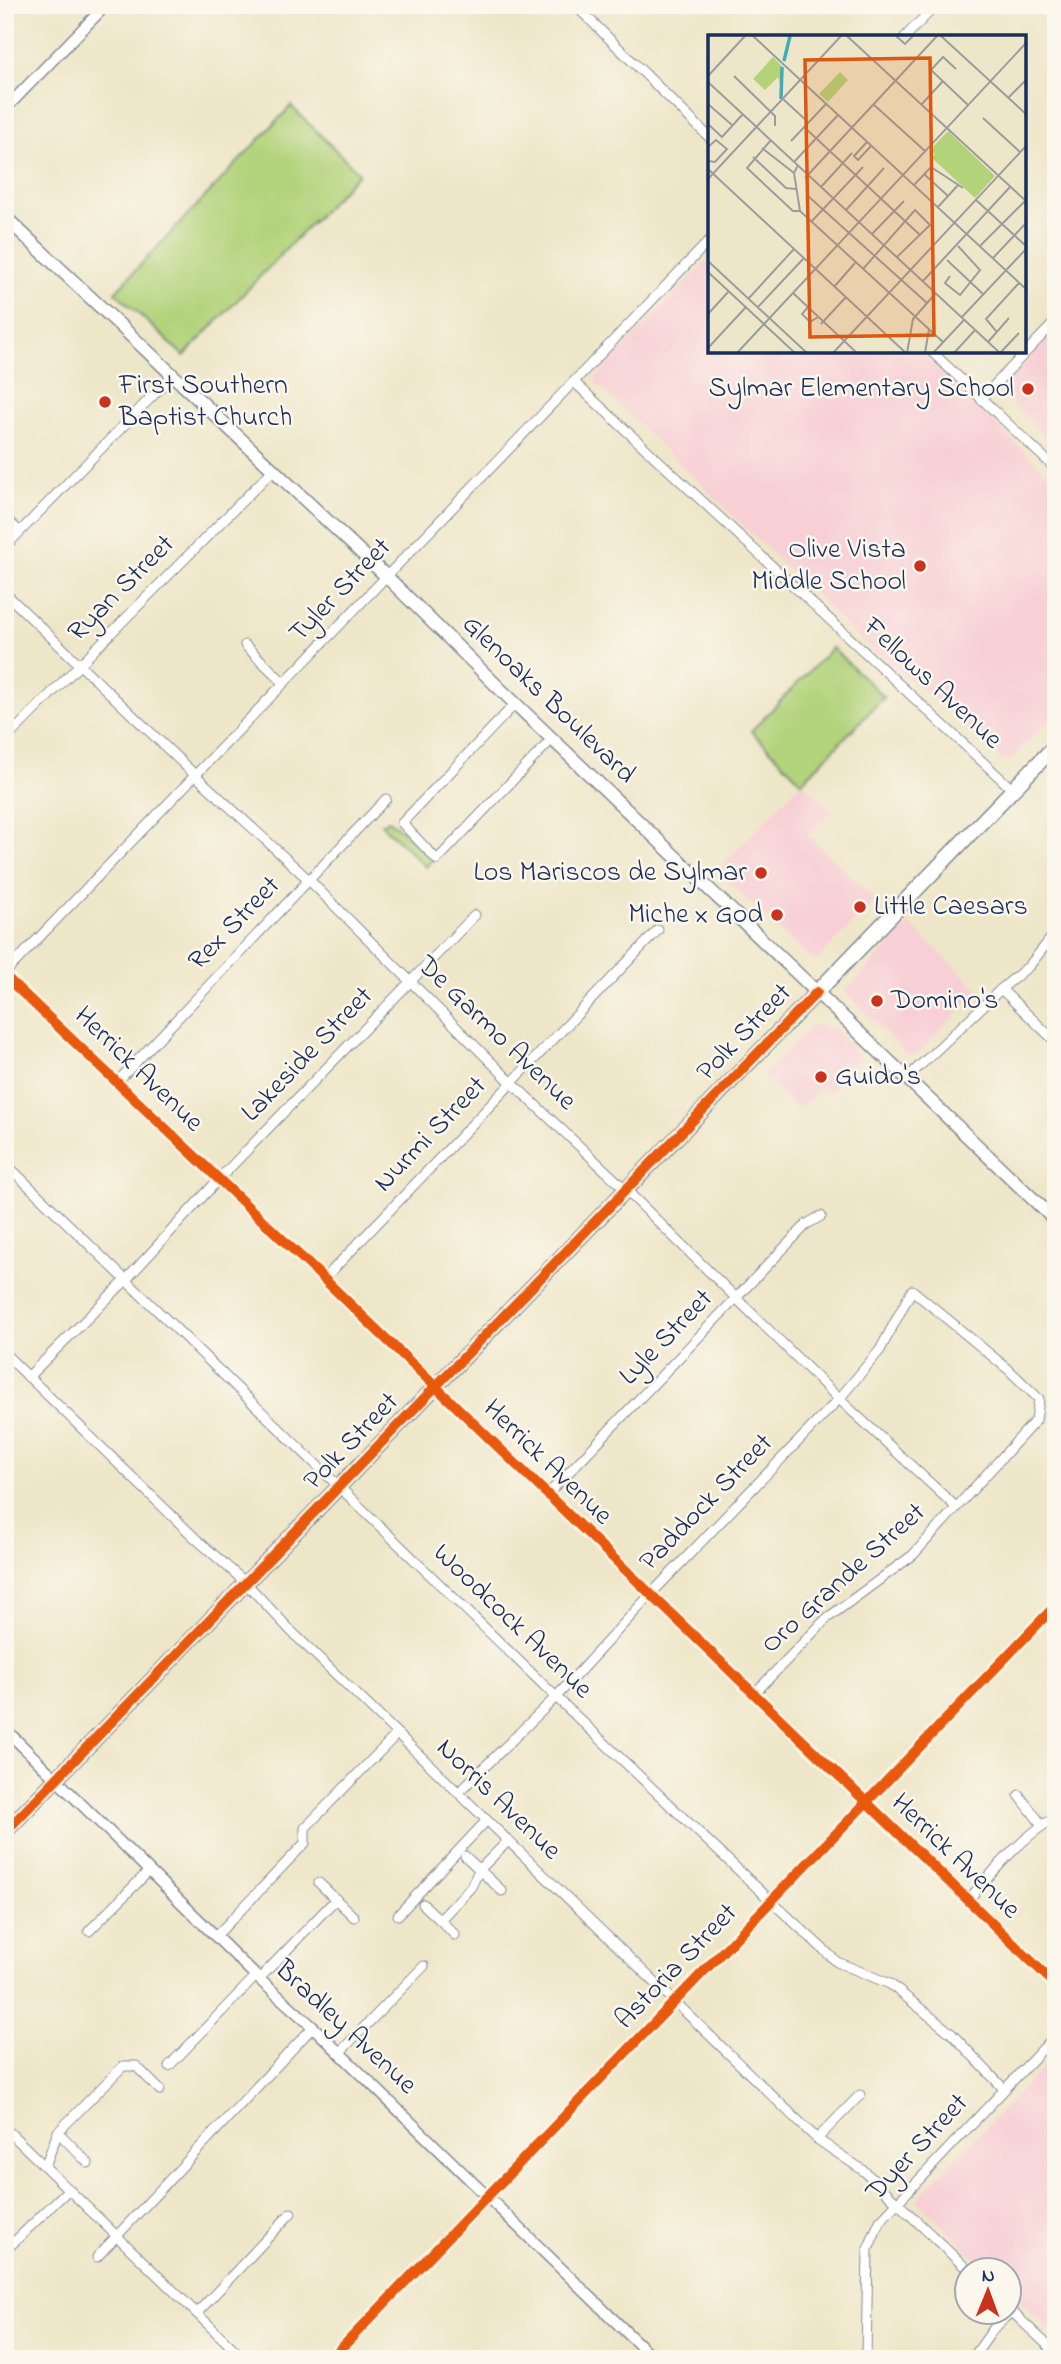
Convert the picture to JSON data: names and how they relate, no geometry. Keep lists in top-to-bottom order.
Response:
{
  "streets": {
    "main road": ["Glenoaks Boulevard", "Polk Street"],
    "street": [
      "Ryan Street",
      "Tyler Street",
      "Fellows Avenue",
      "Rex Street",
      "De Garmo Avenue",
      "Lakeside Street",
      "Herrick Avenue",
      "Nurmi Street",
      "Lyle Street",
      "Paddock Street",
      "Oro Grande Street",
      "Woodcock Avenue",
      "Norris Avenue",
      "Astoria Street",
      "Bradley Avenue",
      "Dyer Street"
    ]
  },
  "crossings": [
    ["Ryan Street", "Glenoaks Boulevard"],
    ["Ryan Street", "De Garmo Avenue"],
    ["Tyler Street", "Fellows Avenue"],
    ["Tyler Street", "Glenoaks Boulevard"],
    ["Tyler Street", "De Garmo Avenue"],
    ["Tyler Street", "Herrick Avenue"],
    ["Fellows Avenue", "Polk Street"],
    ["Glenoaks Boulevard", "Polk Street"],
    ["Rex Street", "De Garmo Avenue"],
    ["Rex Street", "Herrick Avenue"],
    ["Polk Street", "De Garmo Avenue"],
    ["Polk Street", "Herrick Avenue"],
    ["Polk Street", "Woodcock Avenue"],
    ["Polk Street", "Norris Avenue"],
    ["Polk Street", "Bradley Avenue"],
    ["De Garmo Avenue", "Lakeside Street"],
    ["De Garmo Avenue", "Nurmi Street"],
    ["De Garmo Avenue", "Lyle Street"],
    ["De Garmo Avenue", "Paddock Street"],
    ["De Garmo Avenue", "Oro Grande Street"],
    ["Lakeside Street", "Herrick Avenue"],
    ["Lakeside Street", "Woodcock Avenue"],
    ["Lakeside Street", "Norris Avenue"],
    ["Herrick Avenue", "Nurmi Street"],
    ["Herrick Avenue", "Lyle Street"],
    ["Herrick Avenue", "Paddock Street"],
    ["Herrick Avenue", "Oro Grande Street"],
    ["Herrick Avenue", "Astoria Street"],
    ["Paddock Street", "Oro Grande Street"],
    ["Paddock Street", "Woodcock Avenue"],
    ["Paddock Street", "Norris Avenue"],
    ["Woodcock Avenue", "Astoria Street"],
    ["Woodcock Avenue", "Dyer Street"],
    ["Norris Avenue", "Astoria Street"],
    ["Norris Avenue", "Dyer Street"],
    ["Astoria Street", "Bradley Avenue"]
  ],
  "places": [
    "Sylmar Elementary School",
    "First Southern Baptist Church",
    "Olive Vista Middle School",
    "Los Mariscos de Sylmar",
    "Little Caesars",
    "Miche x God",
    "Domino's",
    "Guido's"
  ],
  "north": "top"
}
